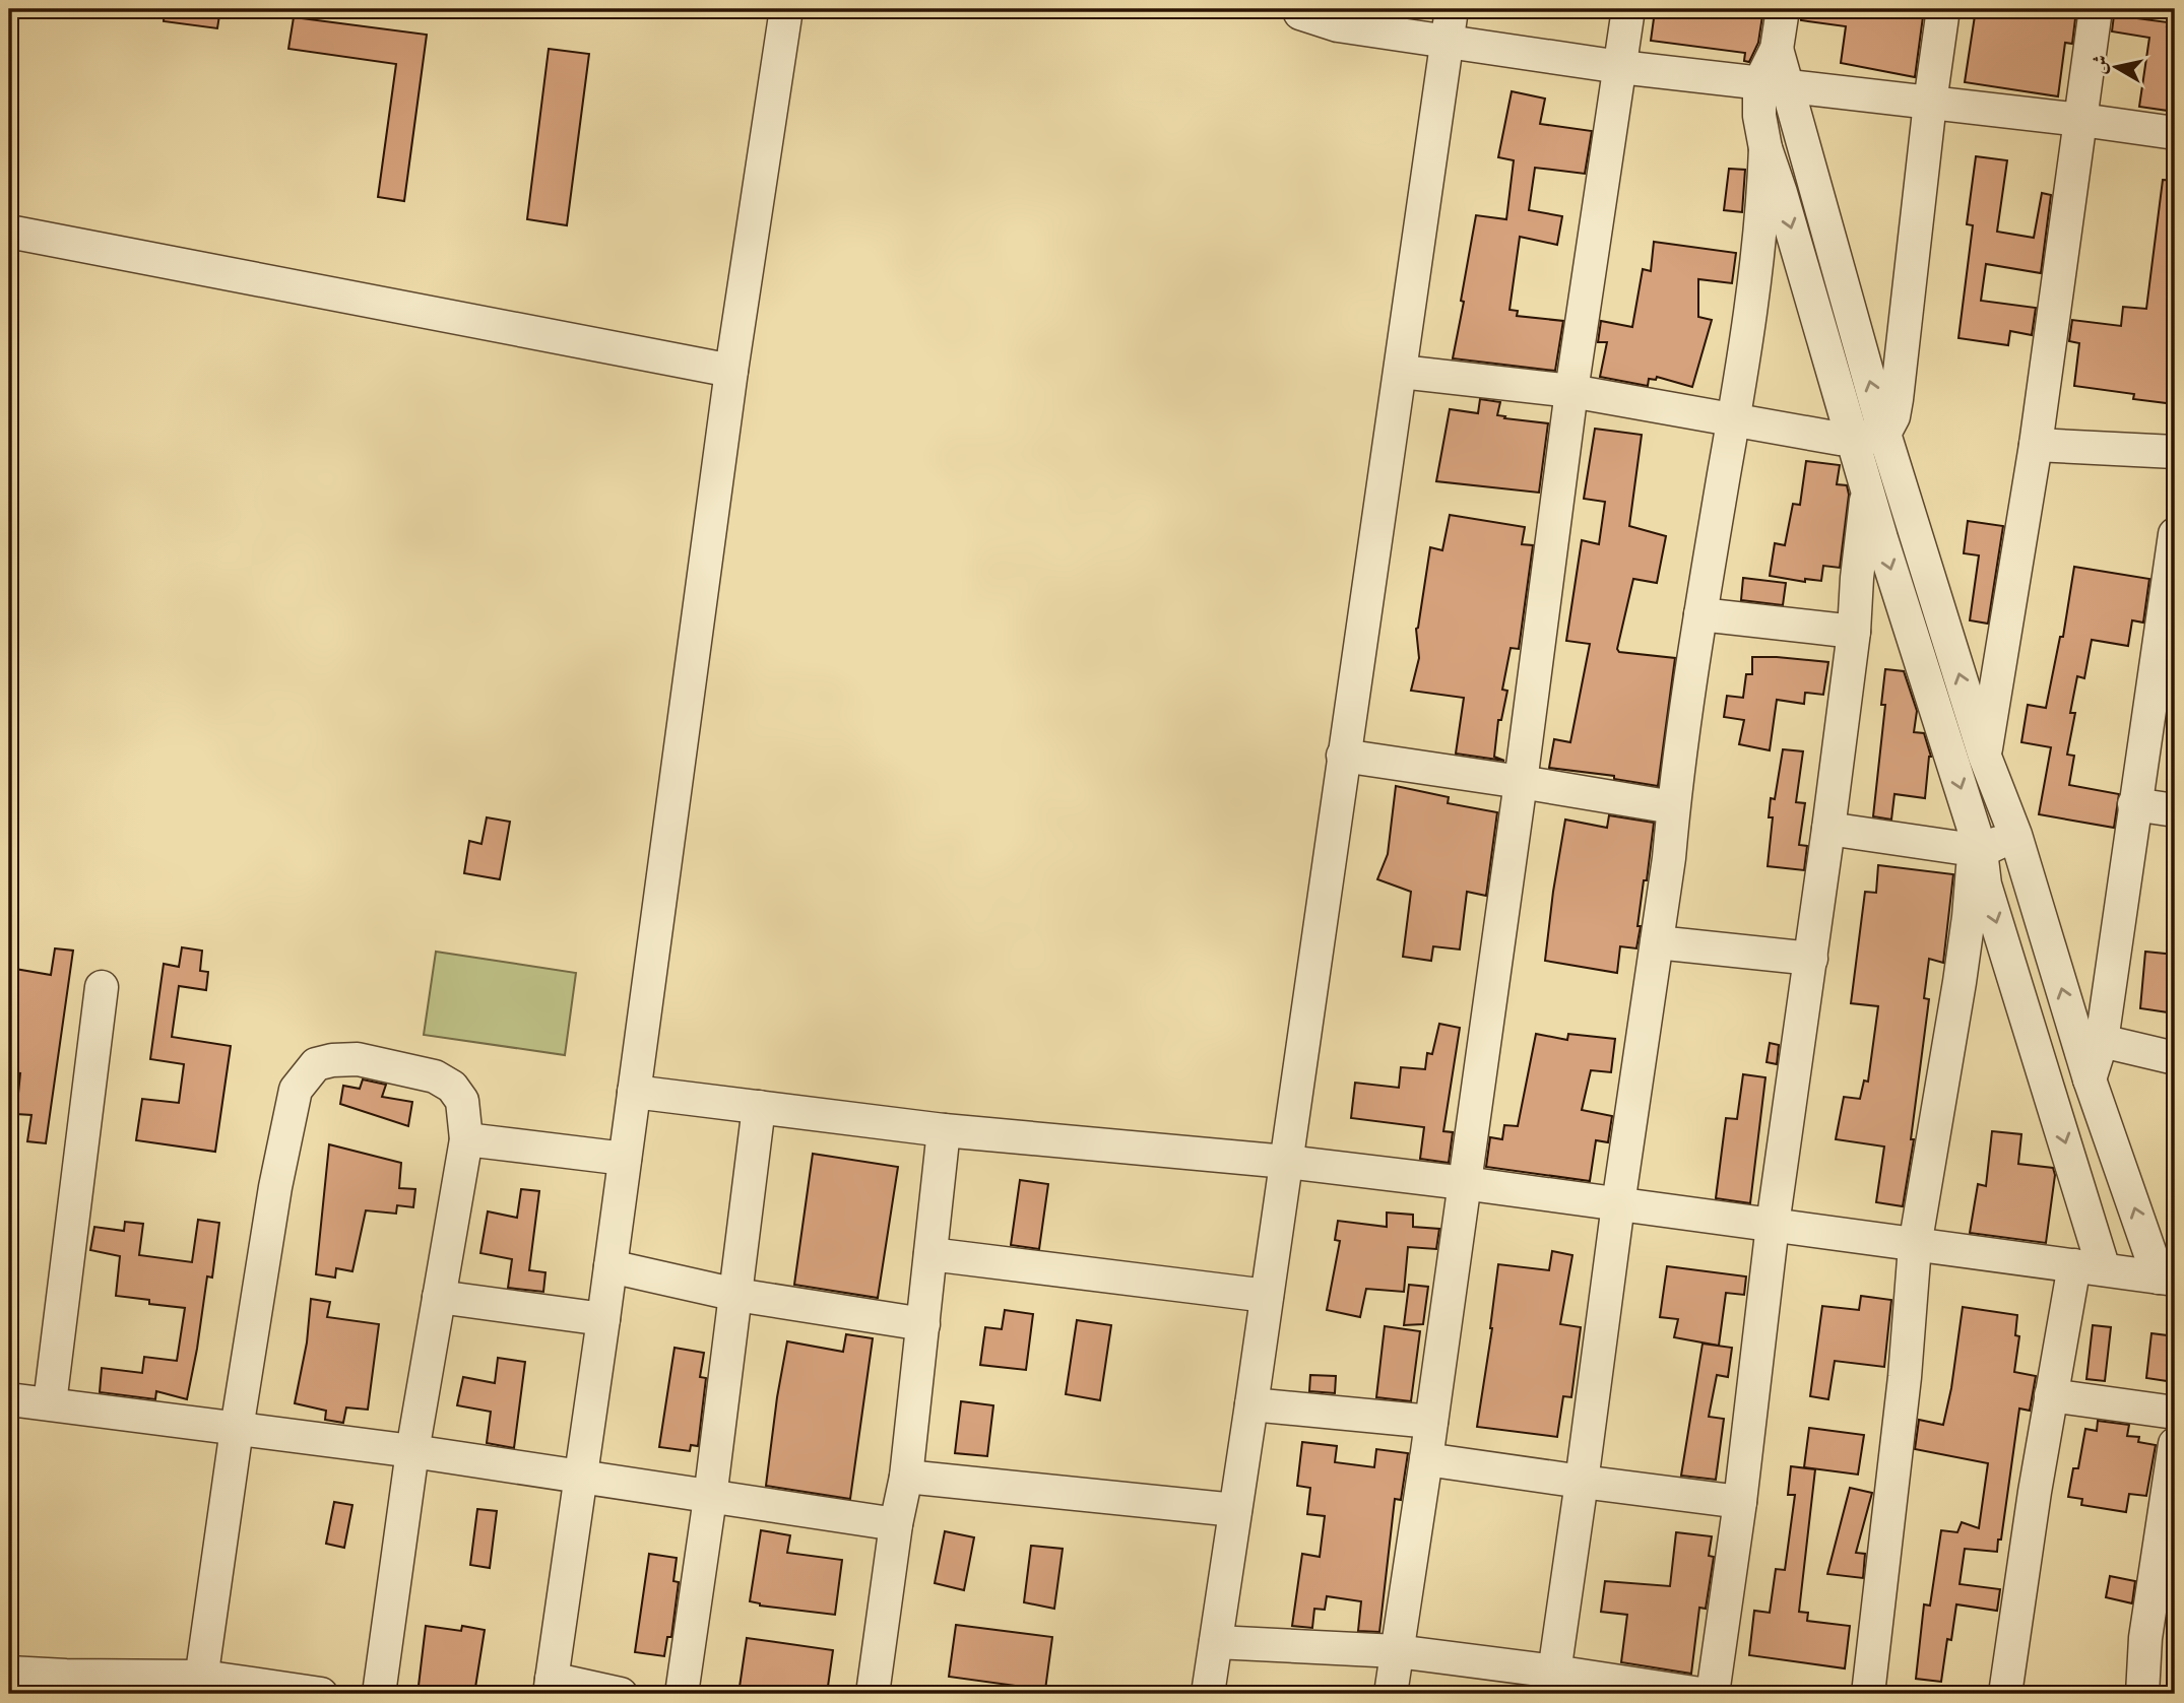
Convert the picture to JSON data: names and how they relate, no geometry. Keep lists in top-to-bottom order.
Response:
{
  "north": "left"
}
